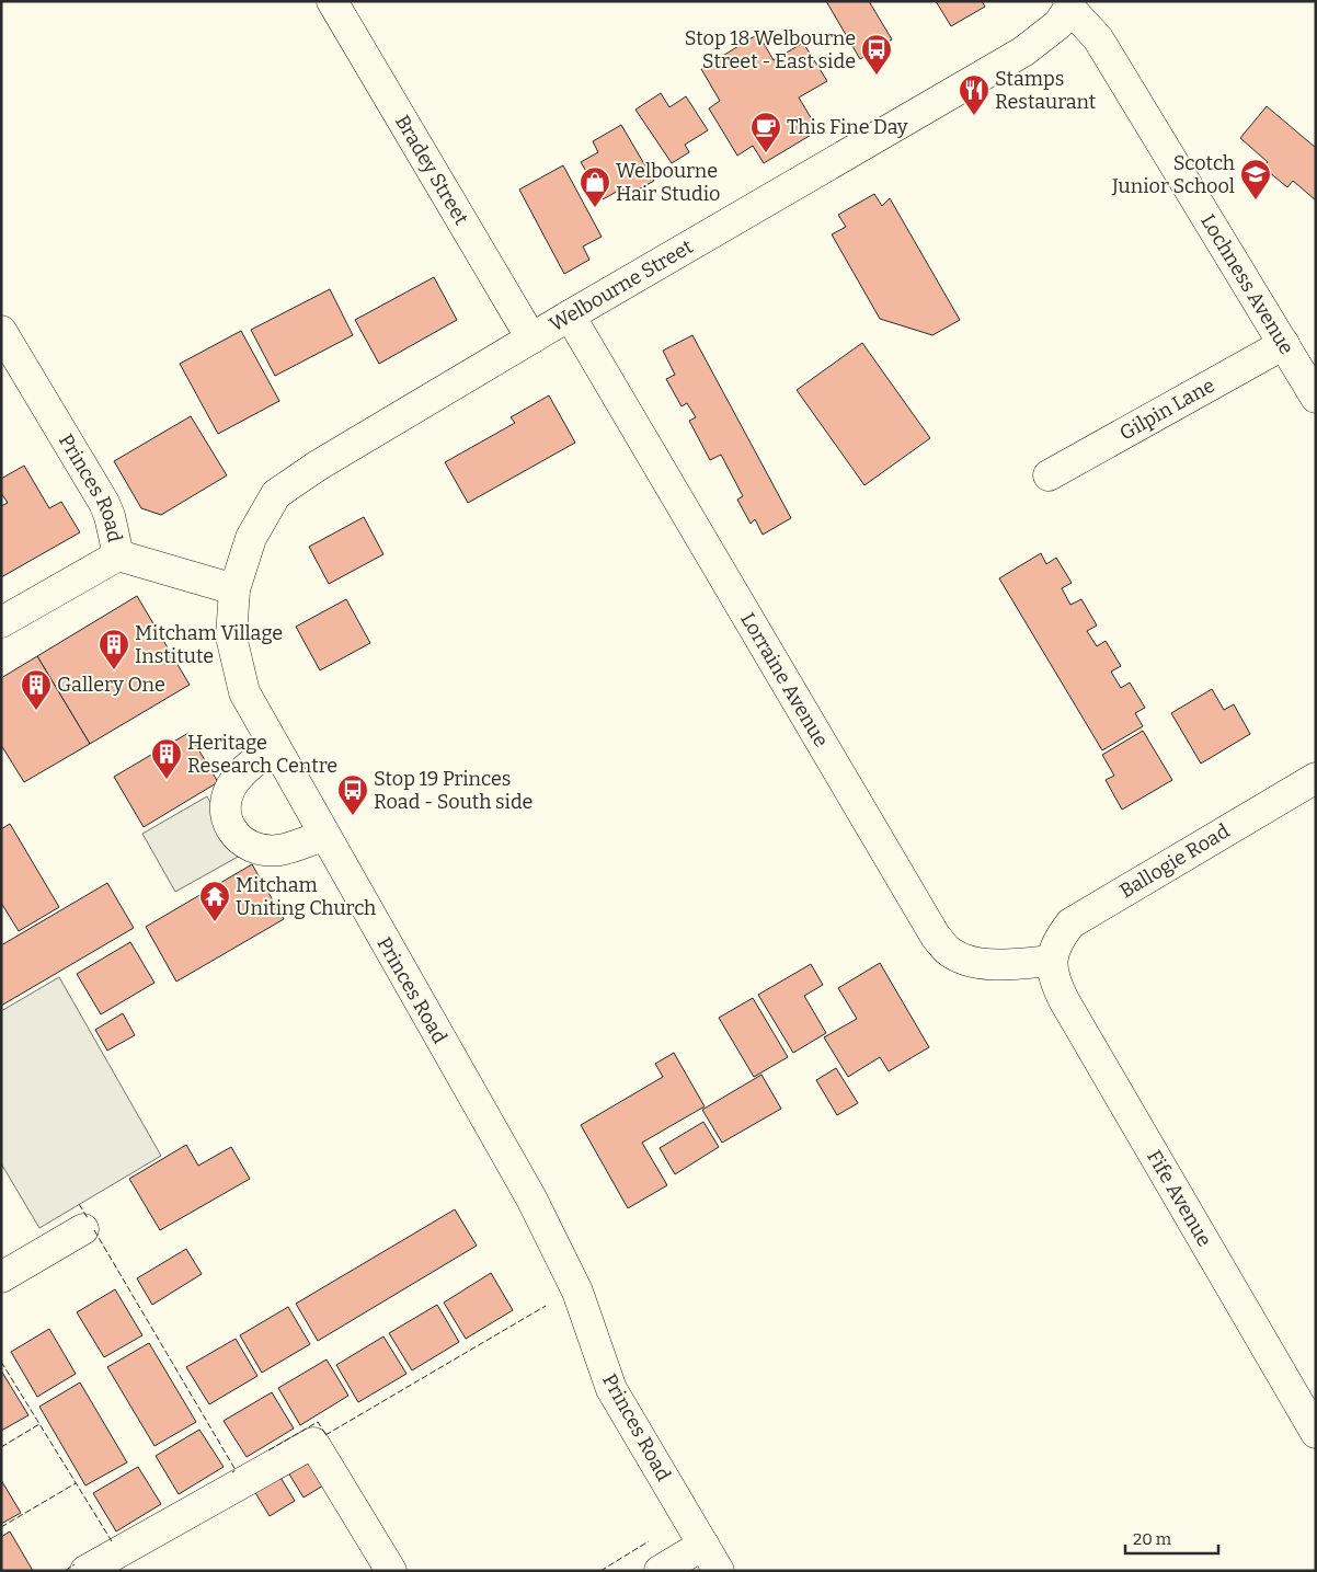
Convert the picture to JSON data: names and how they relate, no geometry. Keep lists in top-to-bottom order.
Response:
{
  "streets": {
    "street": [
      "Bradey Street",
      "Welbourne Street",
      "Lochness Avenue",
      "Gilpin Lane",
      "Princes Road",
      "Lorraine Avenue",
      "Ballogie Road",
      "Fife Avenue"
    ]
  },
  "crossings": [
    ["Bradey Street", "Welbourne Street"],
    ["Welbourne Street", "Lochness Avenue"],
    ["Welbourne Street", "Princes Road"],
    ["Welbourne Street", "Lorraine Avenue"],
    ["Lochness Avenue", "Gilpin Lane"],
    ["Lorraine Avenue", "Ballogie Road"],
    ["Lorraine Avenue", "Fife Avenue"],
    ["Ballogie Road", "Fife Avenue"]
  ],
  "places": {
    "bus stop": ["Stop 18 Welbourne Street - East side", "Stop 19 Princes Road - South side"],
    "restaurant": ["Stamps Restaurant"],
    "cafe": ["This Fine Day"],
    "school or university": ["Scotch Junior School"],
    "shop": ["Welbourne Hair Studio"],
    "building": ["Mitcham Village Institute", "Gallery One", "Heritage Research Centre"],
    "temple": ["Mitcham Uniting Church"]
  },
  "scale_bar": "20 m"
}
